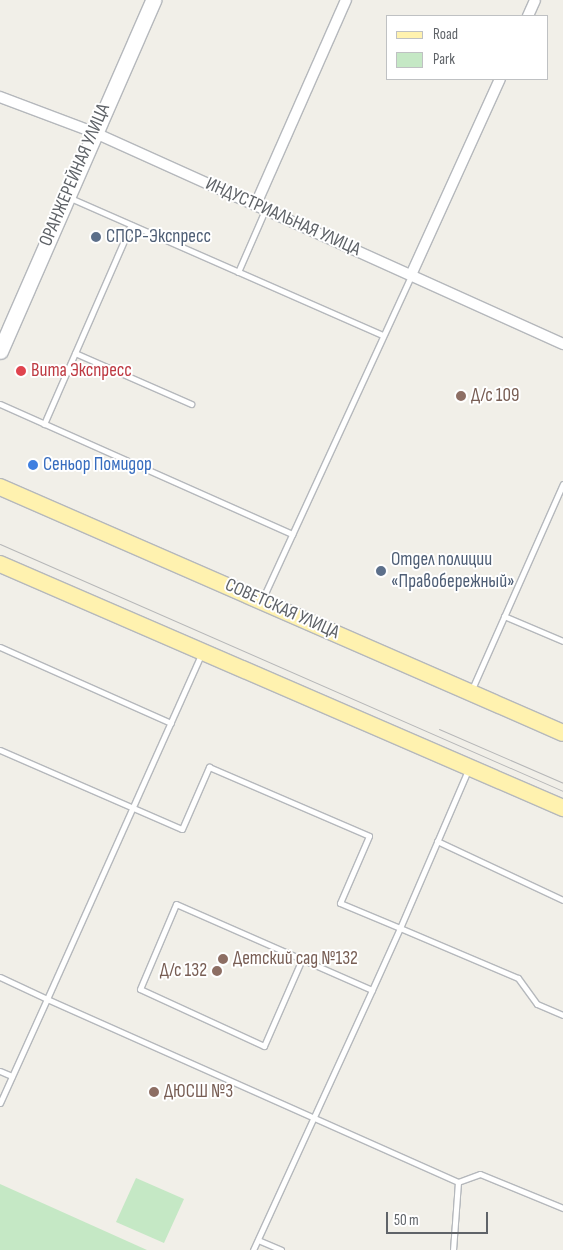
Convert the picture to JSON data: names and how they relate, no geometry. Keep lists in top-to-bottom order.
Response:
{
  "streets": {
    "main road": ["ОРАНЖЕРЕЙНАЯ УЛИЦА", "СОВЕТСКАЯ УЛИЦА"],
    "street": ["ИНДУСТРИАЛЬНАЯ УЛИЦА"]
  },
  "crossings": [
    ["ОРАНЖЕРЕЙНАЯ УЛИЦА", "ИНДУСТРИАЛЬНАЯ УЛИЦА"]
  ],
  "places": [
    "СПСР-Экспресс",
    "Вита Экспресс",
    "Д/с 109",
    "Сеньор Помидор",
    "Отдел полиции «Правобережный»",
    "Детский сад №132",
    "Д/с 132",
    "ДЮСШ №3"
  ],
  "legend": ["Road", "Park"],
  "scale_bar": "50 m"
}
